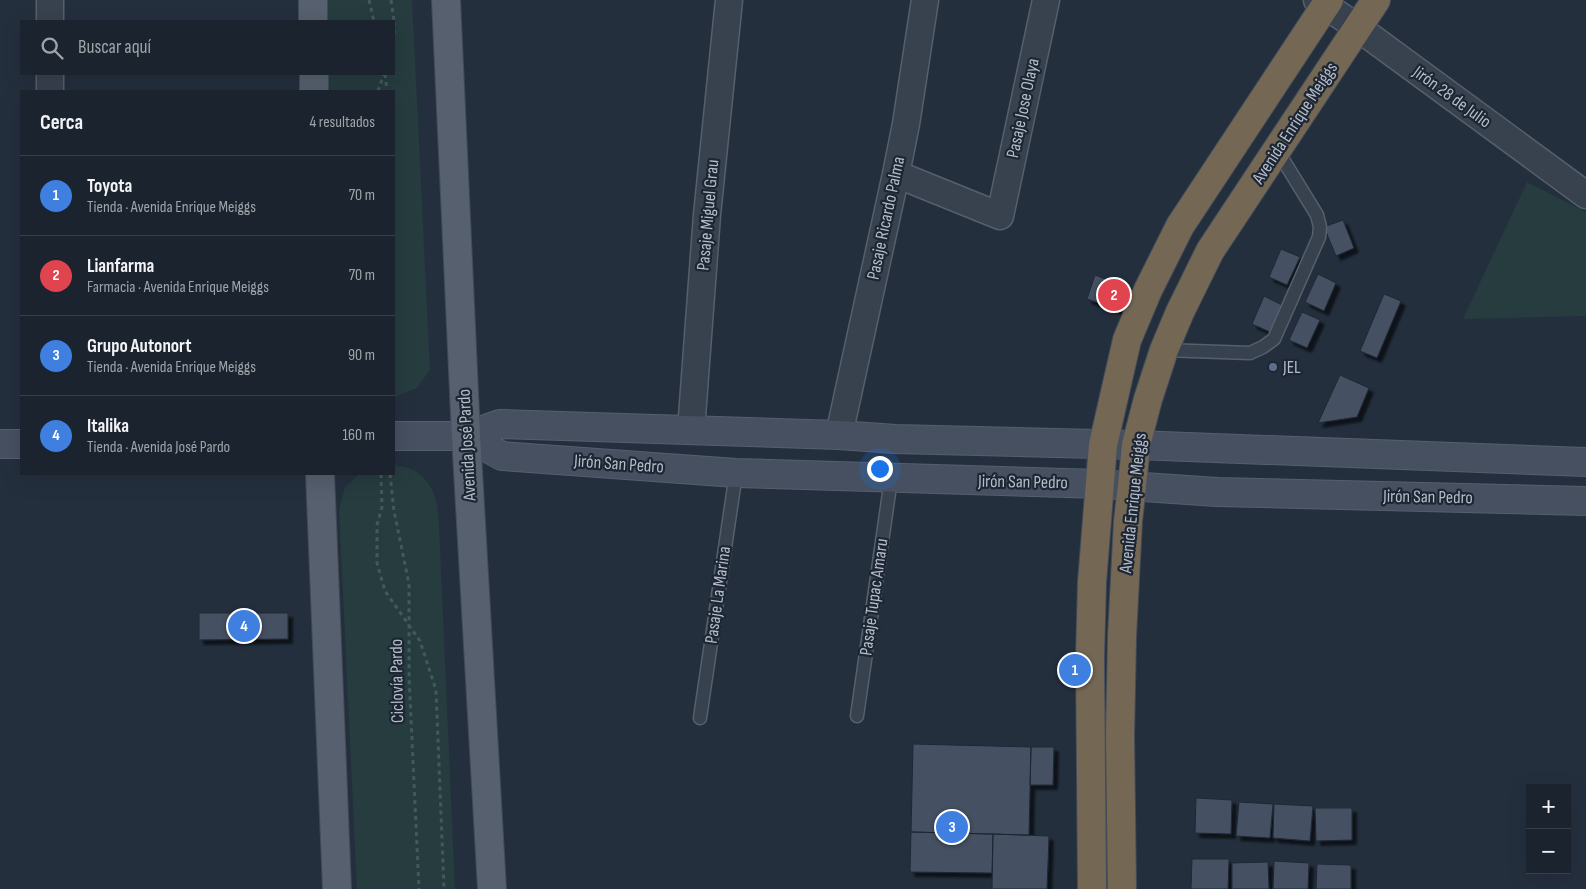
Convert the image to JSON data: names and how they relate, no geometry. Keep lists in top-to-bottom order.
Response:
{
  "streets": {
    "highway": ["Avenida Enrique Meiggs"],
    "main road": ["Avenida José Pardo", "Jirón San Pedro"],
    "street": [
      "Jirón 28 de Julio",
      "Pasaje Jose Olaya",
      "Pasaje Miguel Grau",
      "Pasaje Ricardo Palma"
    ],
    "lane": ["Pasaje La Marina", "Pasaje Tupac Amaru"],
    "path": ["Ciclovía Pardo"]
  },
  "crossings": [
    ["Jirón 28 de Julio", "Avenida Enrique Meiggs"],
    ["Pasaje Jose Olaya", "Pasaje Ricardo Palma"],
    ["Avenida Enrique Meiggs", "Jirón San Pedro"],
    ["Pasaje Miguel Grau", "Jirón San Pedro"],
    ["Pasaje Ricardo Palma", "Jirón San Pedro"],
    ["Avenida José Pardo", "Jirón San Pedro"],
    ["Jirón San Pedro", "Pasaje La Marina"],
    ["Jirón San Pedro", "Pasaje Tupac Amaru"]
  ],
  "places": ["JEL"],
  "page": {
    "search": "Buscar aquí",
    "heading": ["Cerca", "4 resultados"],
    "list": [
      {
        "mark": "1",
        "name": "Toyota",
        "note": "Tienda · Avenida Enrique Meiggs",
        "value": "70 m"
      },
      {
        "mark": "2",
        "name": "Lianfarma",
        "note": "Farmacia · Avenida Enrique Meiggs",
        "value": "70 m"
      },
      {
        "mark": "3",
        "name": "Grupo Autonort",
        "note": "Tienda · Avenida Enrique Meiggs",
        "value": "90 m"
      },
      {
        "mark": "4",
        "name": "Italika",
        "note": "Tienda · Avenida José Pardo",
        "value": "160 m"
      }
    ],
    "pins": [
      "2",
      "4",
      "1",
      "3"
    ],
    "map_buttons": ["+", "−"]
  }
}
